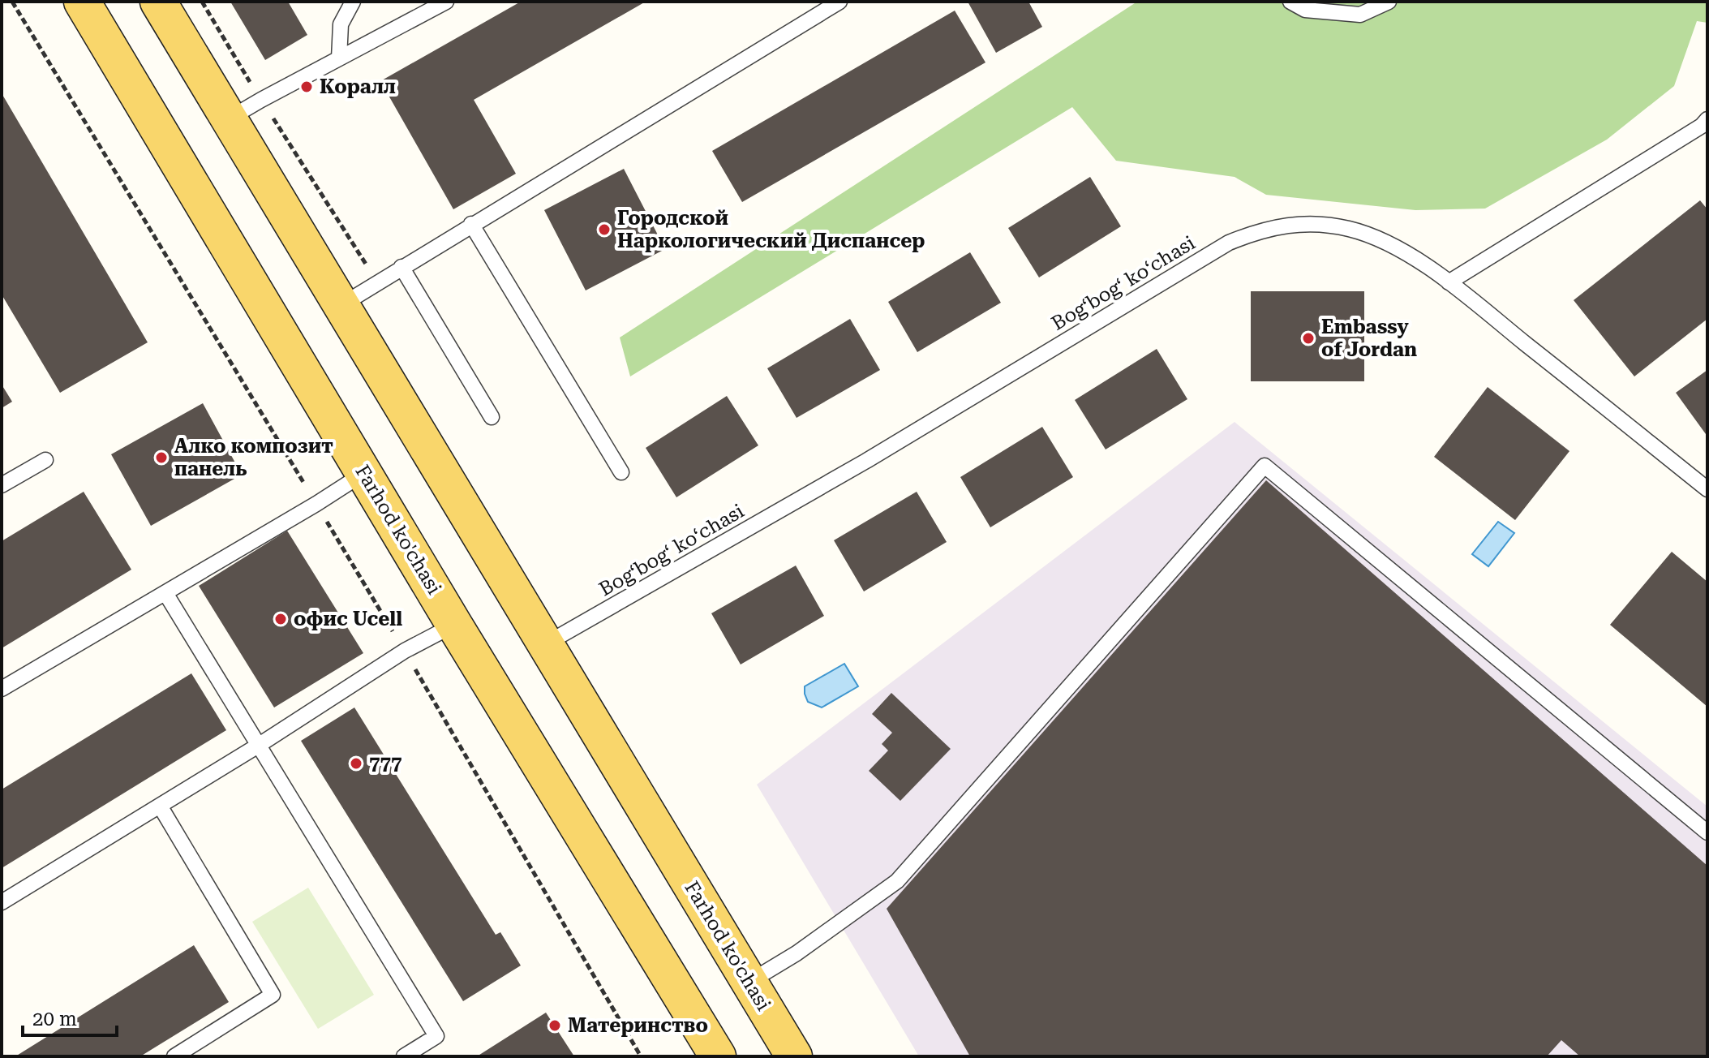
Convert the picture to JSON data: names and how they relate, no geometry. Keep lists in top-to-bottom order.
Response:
{
  "streets": {
    "main road": ["Farhod ko'chasi"],
    "lane": ["Bogʻbogʻ koʻchasi"]
  },
  "crossings": [
    ["Bogʻbogʻ koʻchasi", "Farhod ko'chasi"]
  ],
  "places": [
    "Коралл",
    "Городской Наркологический Диспансер",
    "Embassy of Jordan",
    "Алко композит панель",
    "офис Ucell",
    "777",
    "Материнство"
  ],
  "scale_bar": "20 m"
}
